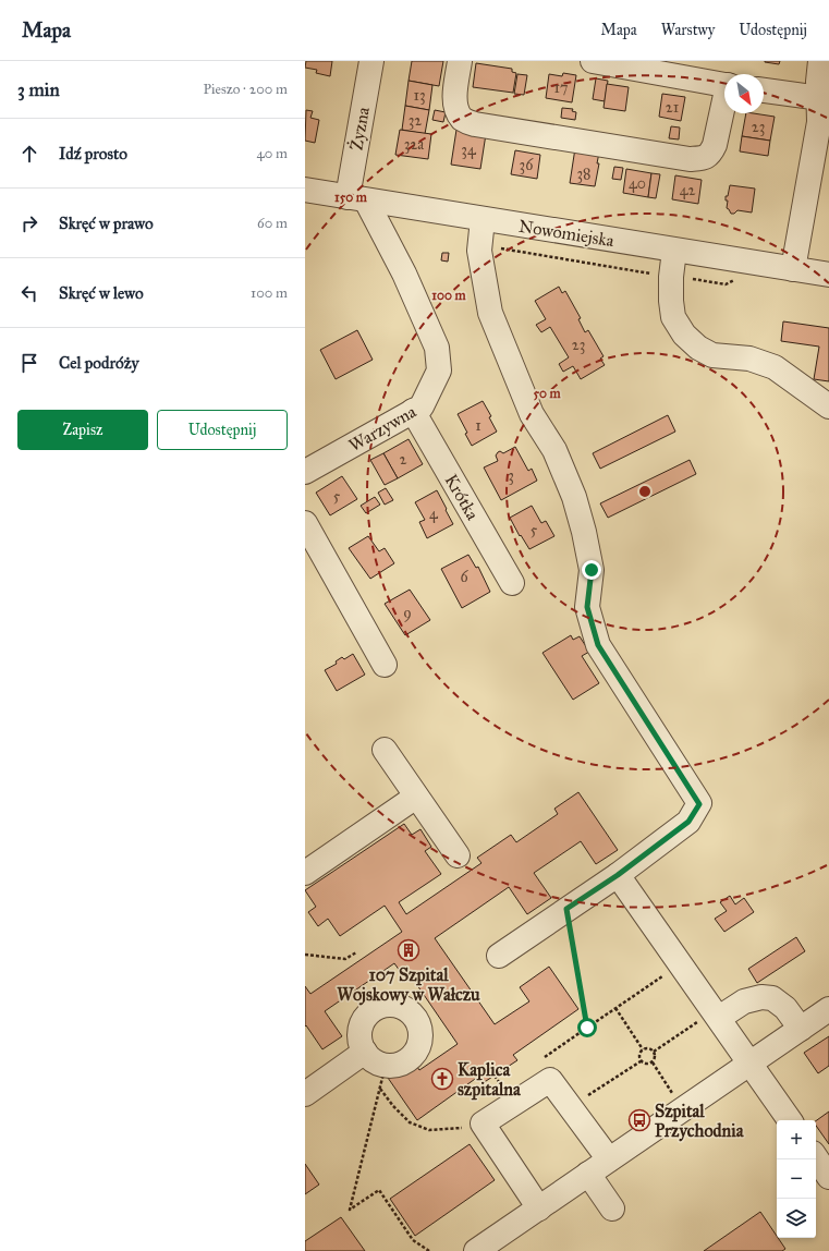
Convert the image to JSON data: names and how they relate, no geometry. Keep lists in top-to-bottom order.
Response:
{
  "streets": {
    "street": [
      "Żyzna",
      "Nowomiejska",
      "Warzywna",
      "Krótka"
    ]
  },
  "crossings": [
    ["Żyzna", "Nowomiejska"],
    ["Żyzna", "Warzywna"],
    ["Nowomiejska", "Warzywna"],
    ["Warzywna", "Krótka"]
  ],
  "places": {
    "building": ["107 Szpital Wojskowy w Wałczu"],
    "church": ["Kaplica szpitalna"],
    "bus stop": ["Szpital Przychodnia"]
  },
  "house_numbers": [
    "17",
    "13",
    "21",
    "32",
    "23",
    "32a",
    "34",
    "36",
    "38",
    "40",
    "42",
    "23",
    "1",
    "2",
    "3",
    "5",
    "4",
    "5",
    "6",
    "9"
  ],
  "north": "bottom right",
  "page": {
    "header": "Mapa",
    "nav": ["Mapa", "Warstwy", "Udostępnij"],
    "heading": ["3 min", "Pieszo · 200 m"],
    "list": [
      ["Idź prosto", "40 m"],
      ["Skręć w prawo", "60 m"],
      ["Skręć w lewo", "100 m"],
      "Cel podróży"
    ],
    "buttons": ["Zapisz", "Udostępnij"],
    "map_buttons": ["+", "−"]
  },
  "rings": ["150 m", "100 m", "50 m"]
}
